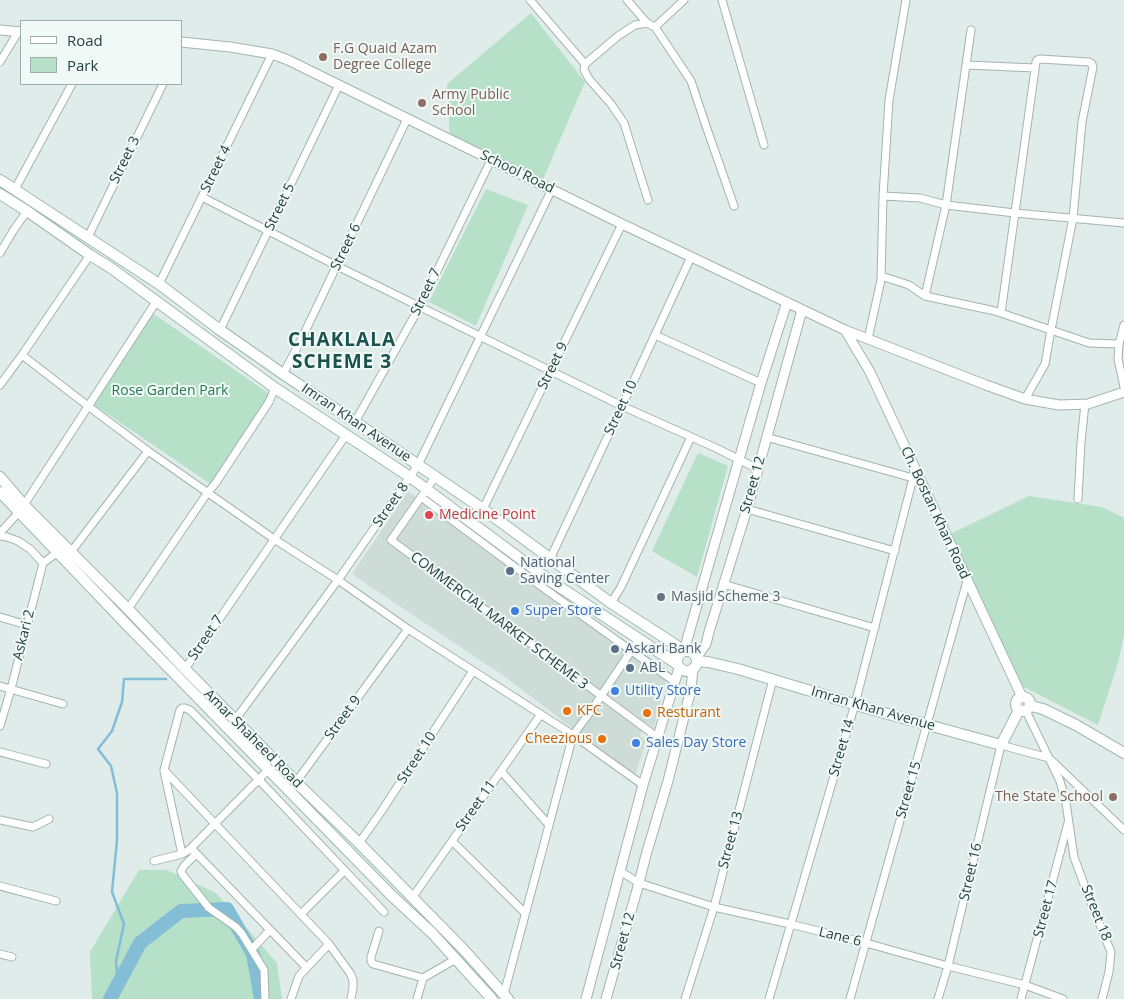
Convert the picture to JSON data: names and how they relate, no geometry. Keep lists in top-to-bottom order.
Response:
{
  "streets": {
    "main road": ["Imran Khan Avenue", "Amar Shaheed Road"],
    "street": [
      "Street 3",
      "Street 4",
      "School Road",
      "Street 5",
      "Street 6",
      "Street 7",
      "Street 9",
      "Street 10",
      "Street 12",
      "Street 8",
      "Ch. Bostan Khan Road",
      "COMMERCIAL MARKET SCHEME 3",
      "Askari 2",
      "Street 14",
      "Street 15",
      "Street 11",
      "Street 13",
      "Street 16",
      "Street 17",
      "Street 18",
      "Lane 6"
    ]
  },
  "crossings": [
    ["Street 3", "Imran Khan Avenue"],
    ["Street 4", "School Road"],
    ["Street 4", "Imran Khan Avenue"],
    ["School Road", "Street 5"],
    ["School Road", "Street 6"],
    ["School Road", "Street 7"],
    ["School Road", "Street 9"],
    ["School Road", "Street 10"],
    ["School Road", "Street 12"],
    ["School Road", "Street 8"],
    ["School Road", "Ch. Bostan Khan Road"],
    ["Street 5", "Imran Khan Avenue"],
    ["Street 6", "Imran Khan Avenue"],
    ["Street 7", "Imran Khan Avenue"],
    ["Street 7", "Amar Shaheed Road"],
    ["Street 9", "Imran Khan Avenue"],
    ["Street 9", "Amar Shaheed Road"],
    ["Street 10", "Imran Khan Avenue"],
    ["Street 10", "Amar Shaheed Road"],
    ["Imran Khan Avenue", "Street 12"],
    ["Imran Khan Avenue", "Street 8"],
    ["Imran Khan Avenue", "COMMERCIAL MARKET SCHEME 3"],
    ["Imran Khan Avenue", "Street 14"],
    ["Imran Khan Avenue", "Street 15"],
    ["Imran Khan Avenue", "Street 13"],
    ["Imran Khan Avenue", "Street 16"],
    ["Imran Khan Avenue", "Street 18"],
    ["Street 12", "Lane 6"],
    ["Street 8", "Amar Shaheed Road"],
    ["Ch. Bostan Khan Road", "Street 14"],
    ["Ch. Bostan Khan Road", "Street 15"],
    ["Amar Shaheed Road", "Street 11"],
    ["Street 14", "Lane 6"],
    ["Street 15", "Lane 6"],
    ["Street 13", "Lane 6"],
    ["Street 16", "Lane 6"],
    ["Street 17", "Street 18"],
    ["Street 17", "Lane 6"]
  ],
  "districts": ["CHAKLALA SCHEME 3"],
  "parks": ["Rose Garden Park"],
  "places": [
    "F.G Quaid Azam Degree College",
    "Army Public School",
    "Medicine Point",
    "National Saving Center",
    "Masjid Scheme 3",
    "Super Store",
    "Askari Bank",
    "ABL",
    "Utility Store",
    "KFC",
    "Resturant",
    "Cheezious",
    "Sales Day Store",
    "The State School"
  ],
  "legend": ["Road", "Park"]
}
